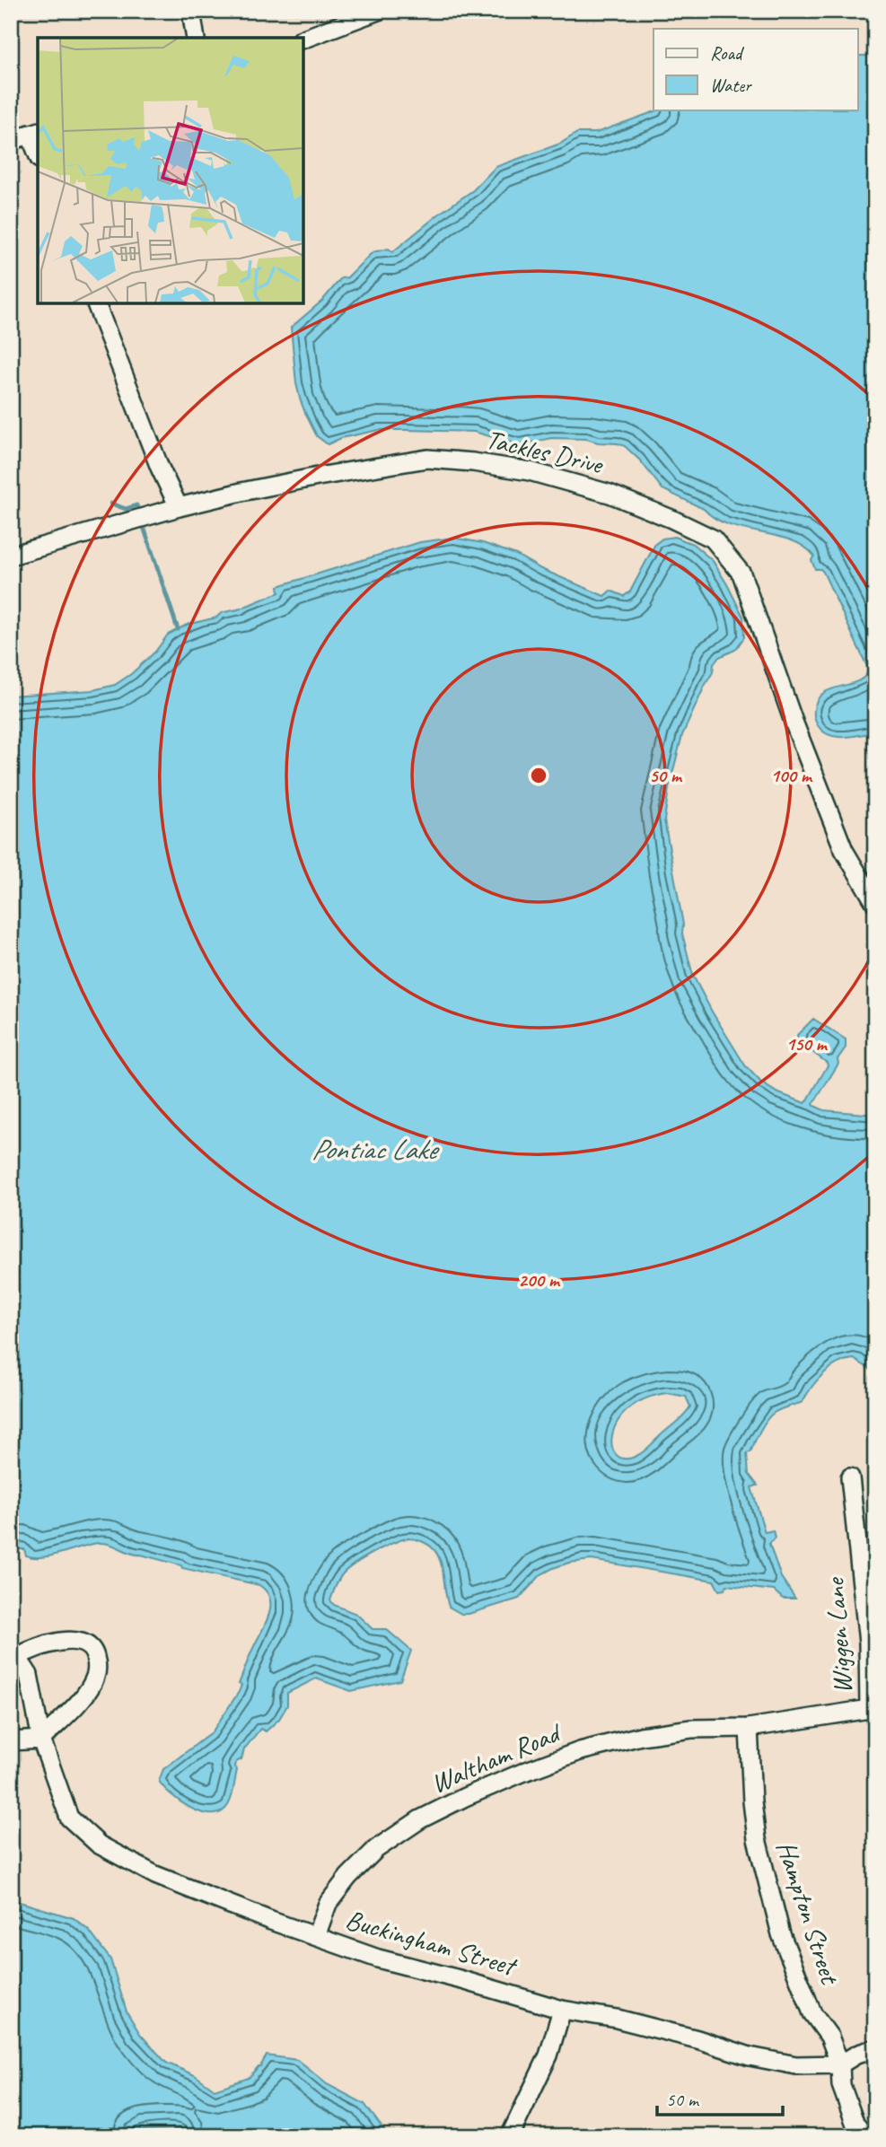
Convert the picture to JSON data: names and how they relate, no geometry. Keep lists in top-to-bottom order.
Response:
{
  "streets": {
    "street": [
      "Tackles Drive",
      "Wiggen Lane",
      "Waltham Road",
      "Hampton Street",
      "Buckingham Street"
    ]
  },
  "crossings": [
    ["Wiggen Lane", "Waltham Road"],
    ["Wiggen Lane", "Hampton Street"],
    ["Waltham Road", "Hampton Street"],
    ["Waltham Road", "Buckingham Street"],
    ["Hampton Street", "Buckingham Street"]
  ],
  "water": ["Pontiac Lake"],
  "legend": ["Road", "Water"],
  "scale_bar": "50 m",
  "rings": [
    "50 m",
    "100 m",
    "150 m",
    "200 m"
  ]
}
